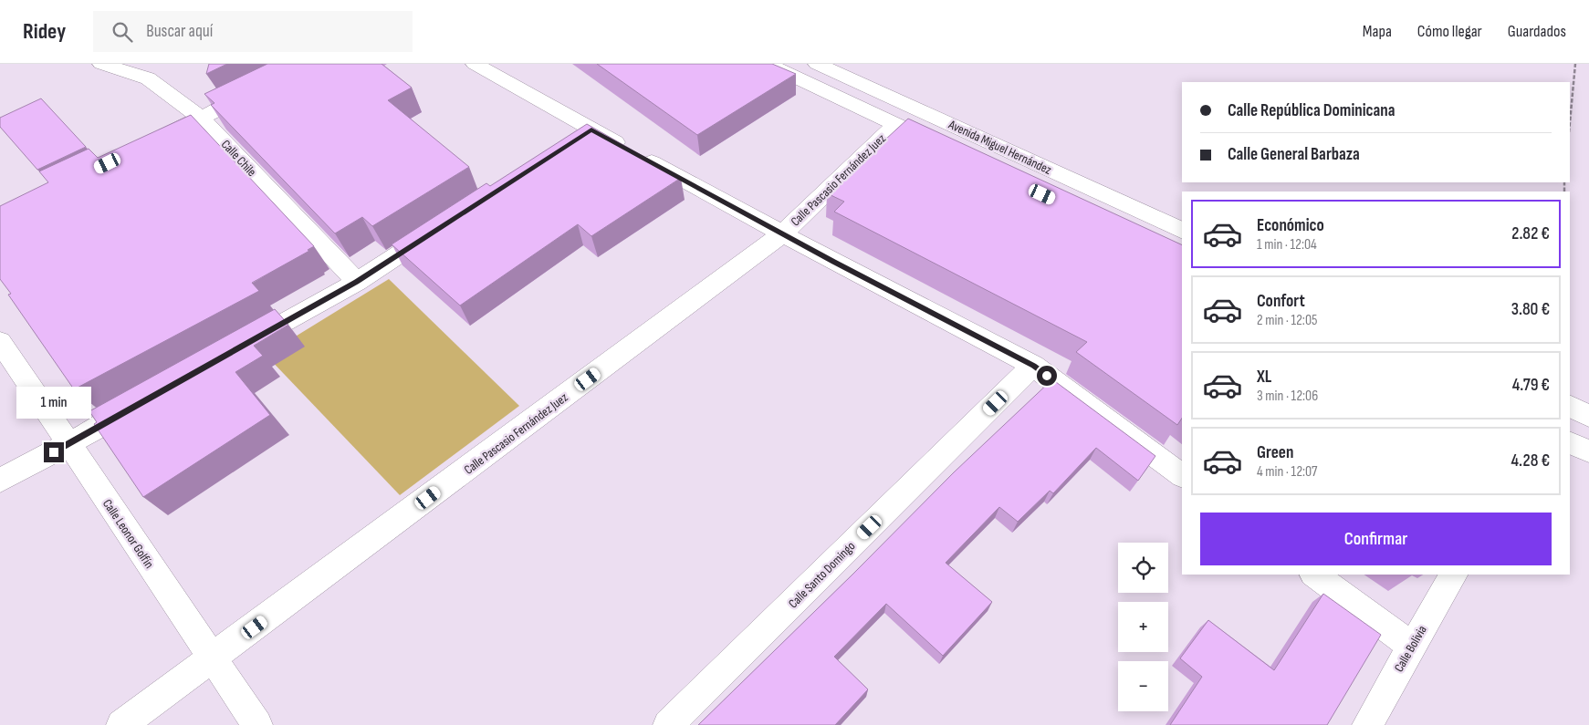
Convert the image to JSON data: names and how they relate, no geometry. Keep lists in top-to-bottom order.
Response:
{
  "streets": {
    "street": [
      "Avenida Miguel Hernández",
      "Calle Chile",
      "Calle Pascasio Fernández Juez",
      "Calle Leonor Golfín",
      "Calle Santo Domingo",
      "Calle Bolivia"
    ]
  },
  "crossings": [
    ["Calle Pascasio Fernández Juez", "Calle Leonor Golfín"]
  ],
  "page": {
    "header": "Ridey",
    "search": "Buscar aquí",
    "nav": ["Mapa", "Cómo llegar", "Guardados"],
    "banner": ["Calle República Dominicana", "Calle General Barbaza"],
    "list": [
      {
        "name": "Económico",
        "note": "1 min · 12:04",
        "value": "2.82 €"
      },
      {
        "name": "Confort",
        "note": "2 min · 12:05",
        "value": "3.80 €"
      },
      {
        "name": "XL",
        "note": "3 min · 12:06",
        "value": "4.79 €"
      },
      {
        "name": "Green",
        "note": "4 min · 12:07",
        "value": "4.28 €"
      }
    ],
    "bubble": "1 min",
    "buttons": "Confirmar",
    "map_buttons": ["+", "−"]
  }
}
